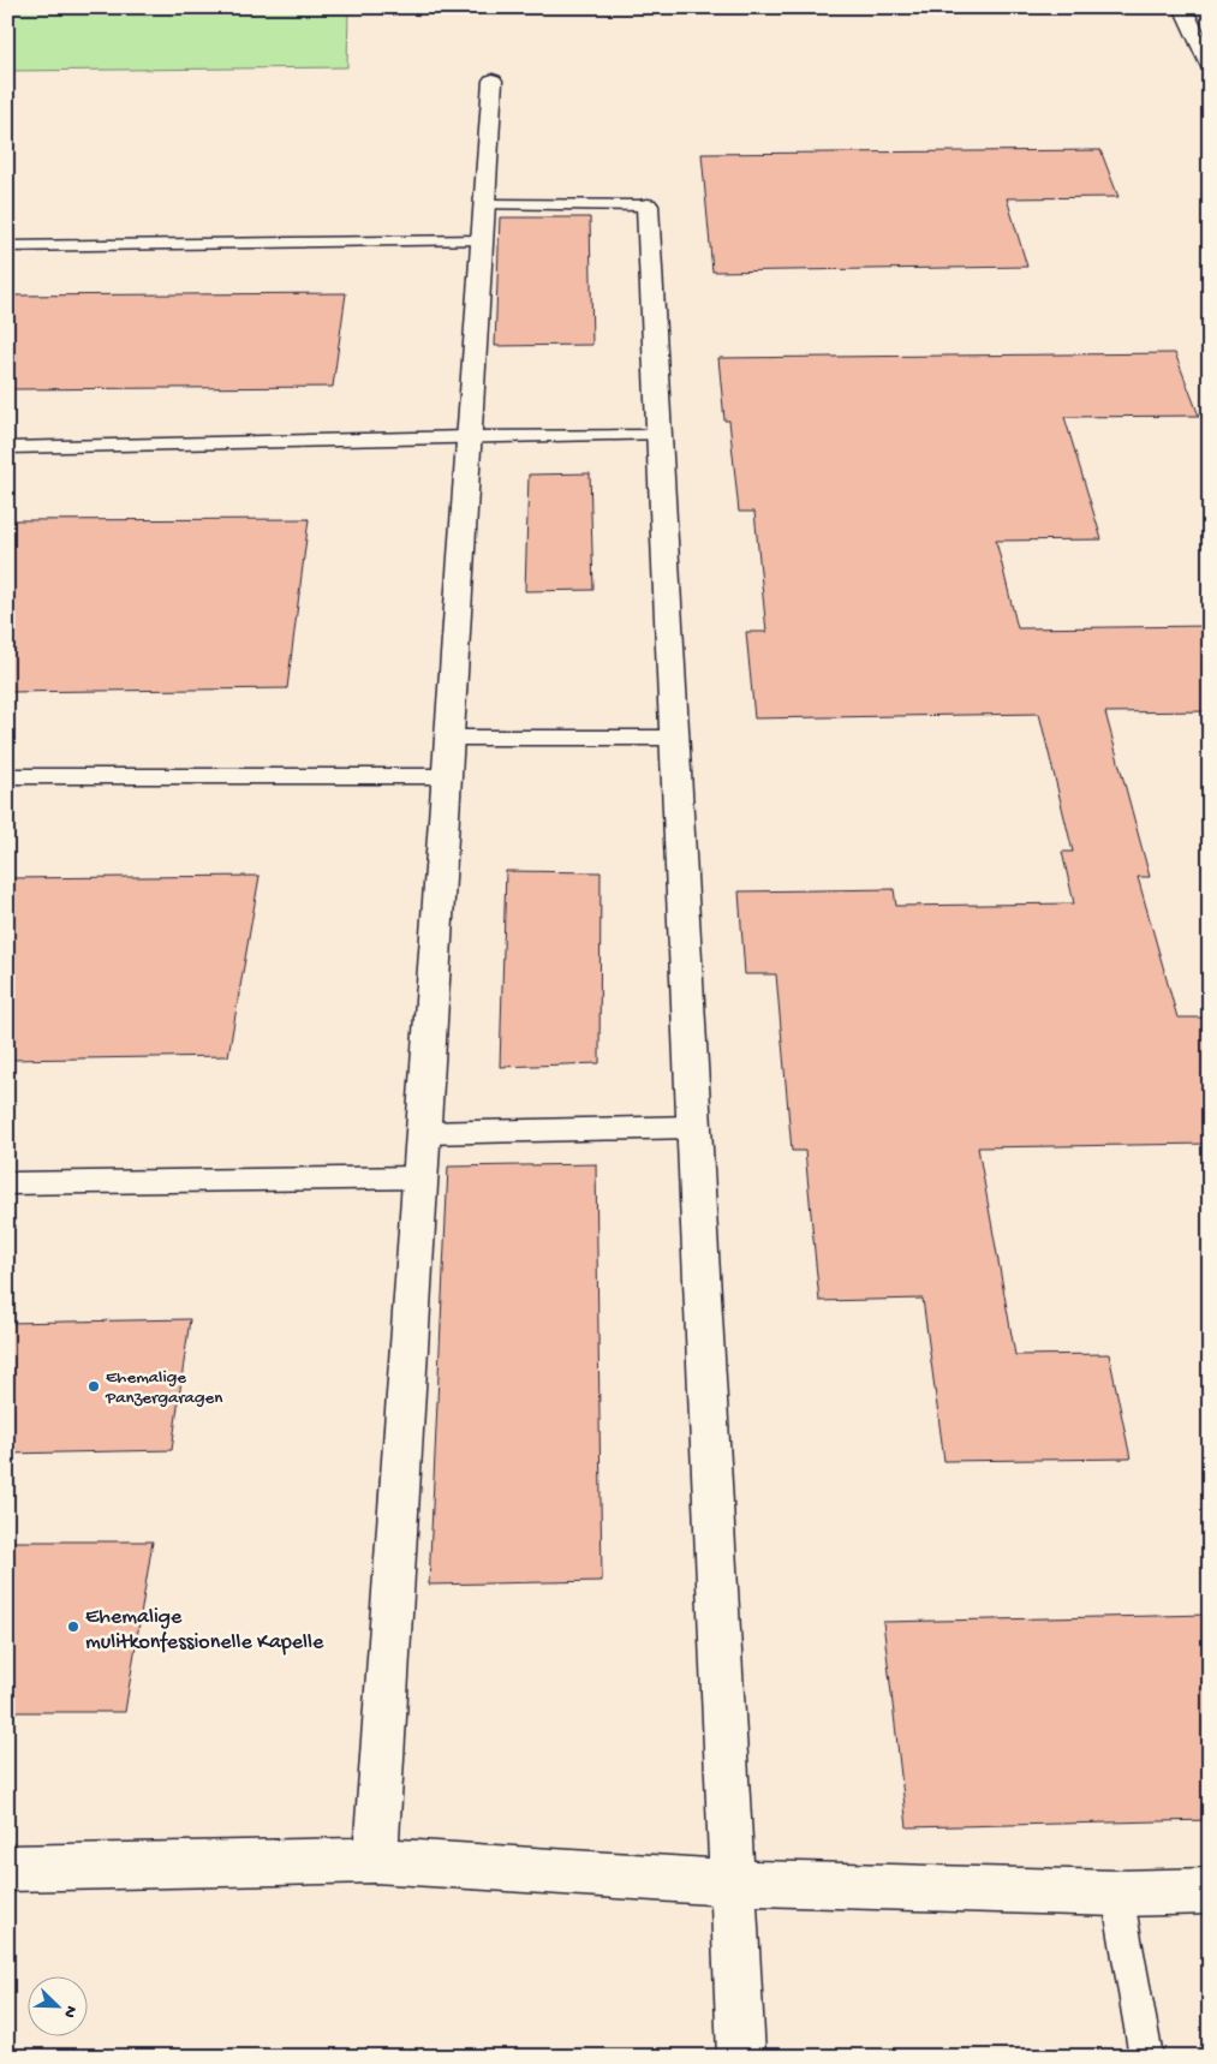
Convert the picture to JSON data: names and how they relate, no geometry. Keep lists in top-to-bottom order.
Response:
{
  "places": ["Ehemalige Panzergaragen", "Ehemalige mulitkonfessionelle Kapelle"],
  "north": "bottom right"
}
